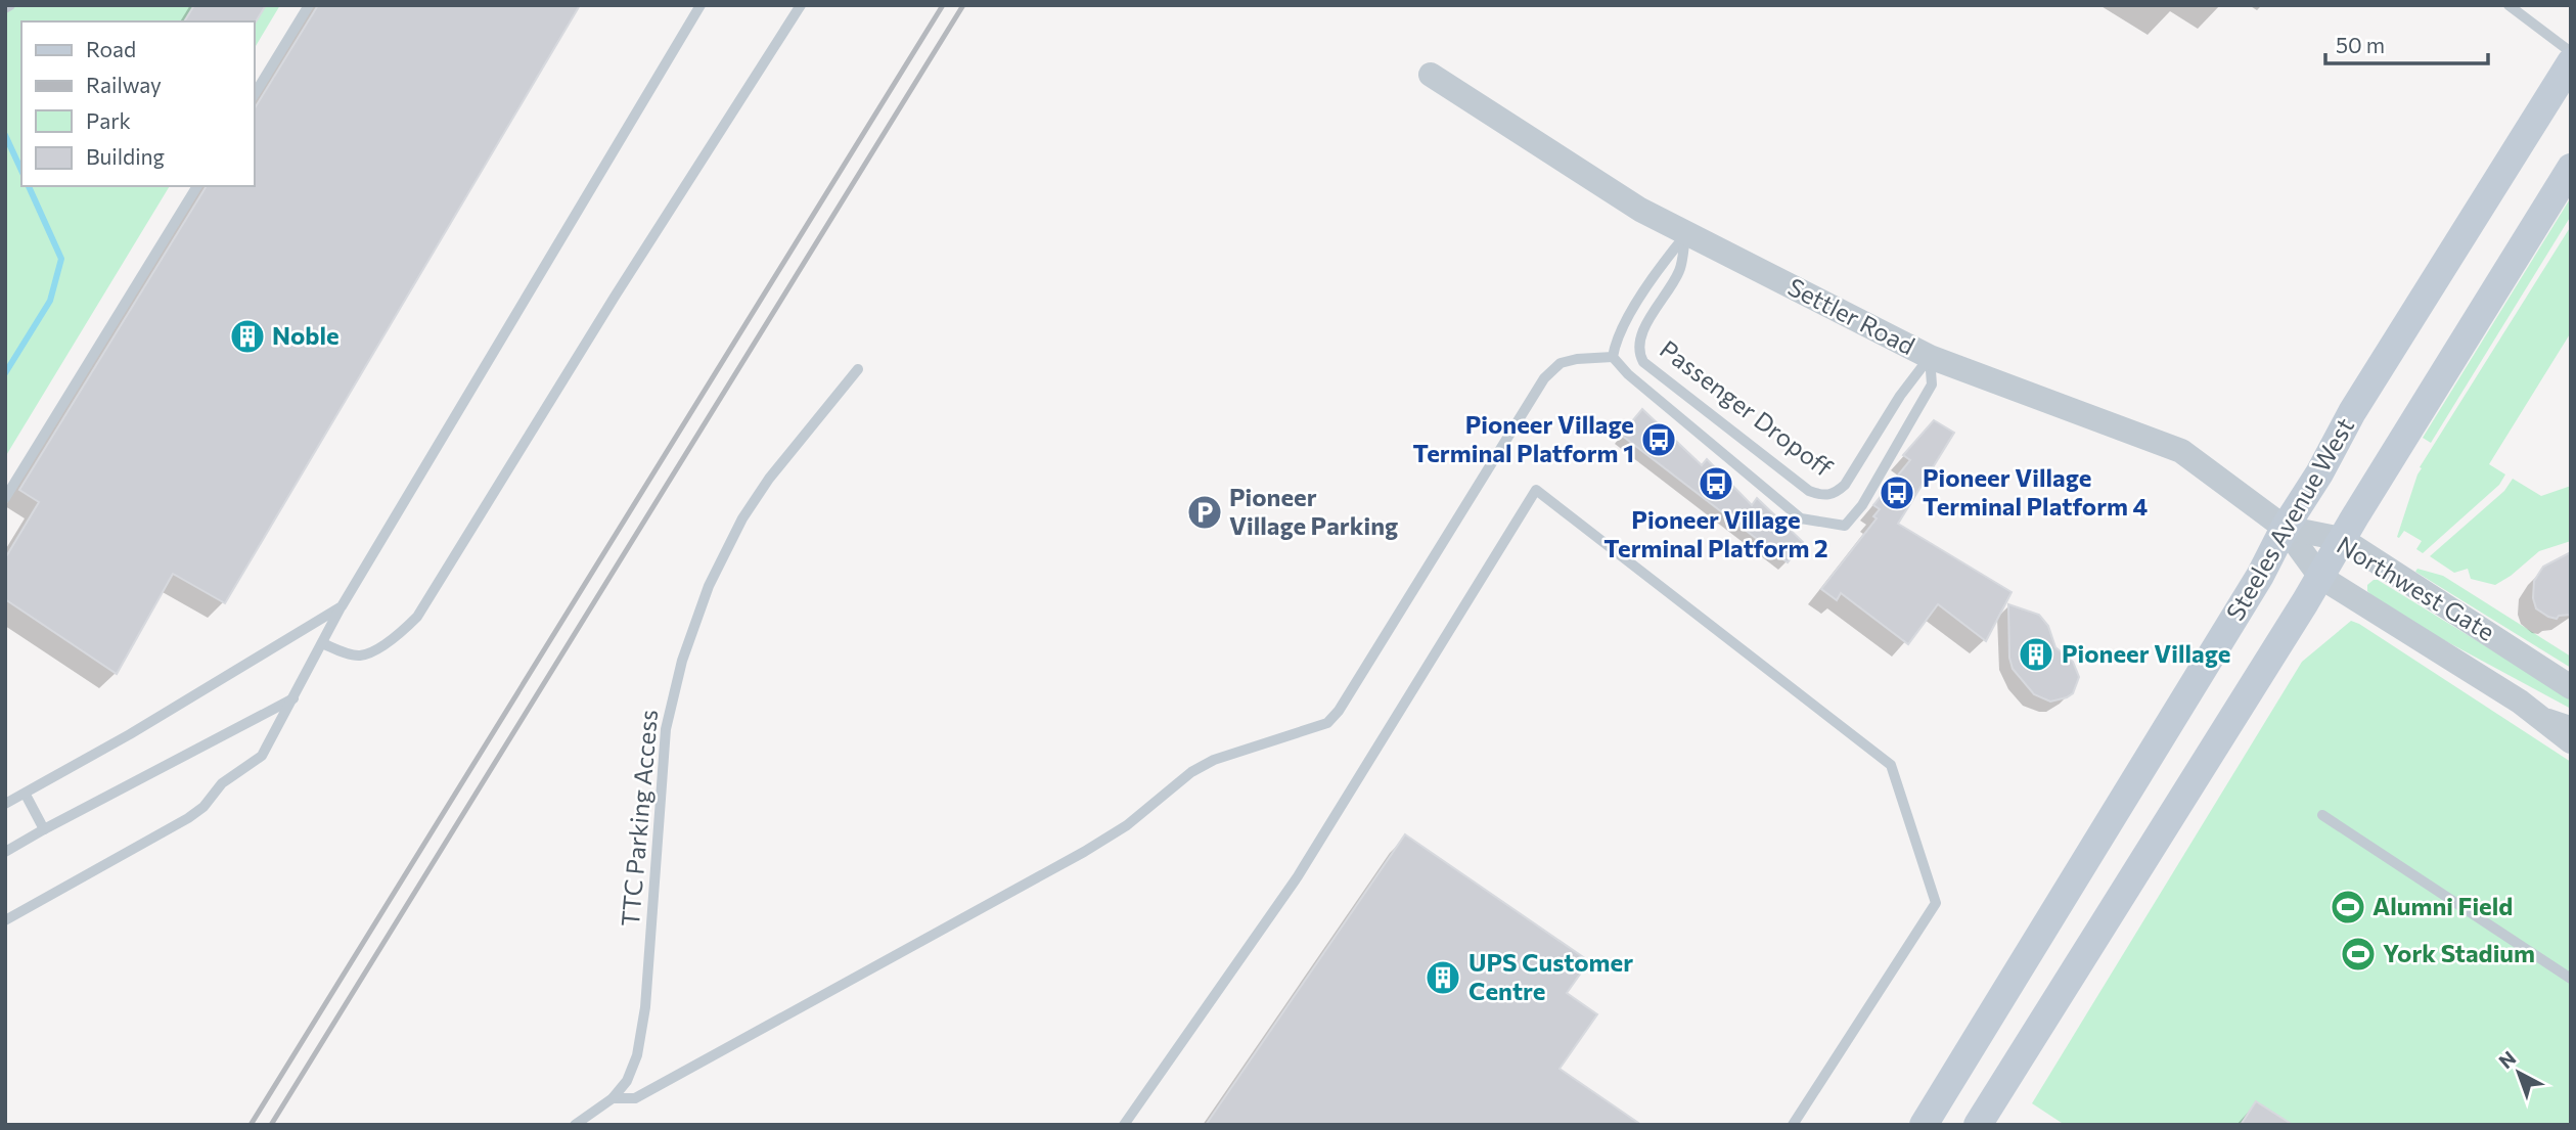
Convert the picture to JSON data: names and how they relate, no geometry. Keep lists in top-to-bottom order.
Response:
{
  "streets": {
    "main road": ["Steeles Avenue West"],
    "street": ["Settler Road", "Northwest Gate"],
    "lane": ["Passenger Dropoff", "TTC Parking Access"]
  },
  "crossings": [
    ["Settler Road", "Passenger Dropoff"],
    ["Settler Road", "Steeles Avenue West"],
    ["Settler Road", "Northwest Gate"],
    ["Steeles Avenue West", "Northwest Gate"]
  ],
  "places": {
    "building": ["Noble", "Pioneer Village", "UPS Customer Centre"],
    "bus stop": ["Pioneer Village Terminal Platform 1", "Pioneer Village Terminal Platform 2", "Pioneer Village Terminal Platform 4"],
    "parking": ["Pioneer Village Parking"],
    "sports": ["Alumni Field", "York Stadium"]
  },
  "legend": [
    "Road",
    "Railway",
    "Park",
    "Building"
  ],
  "scale_bar": "50 m",
  "north": "top left"
}
